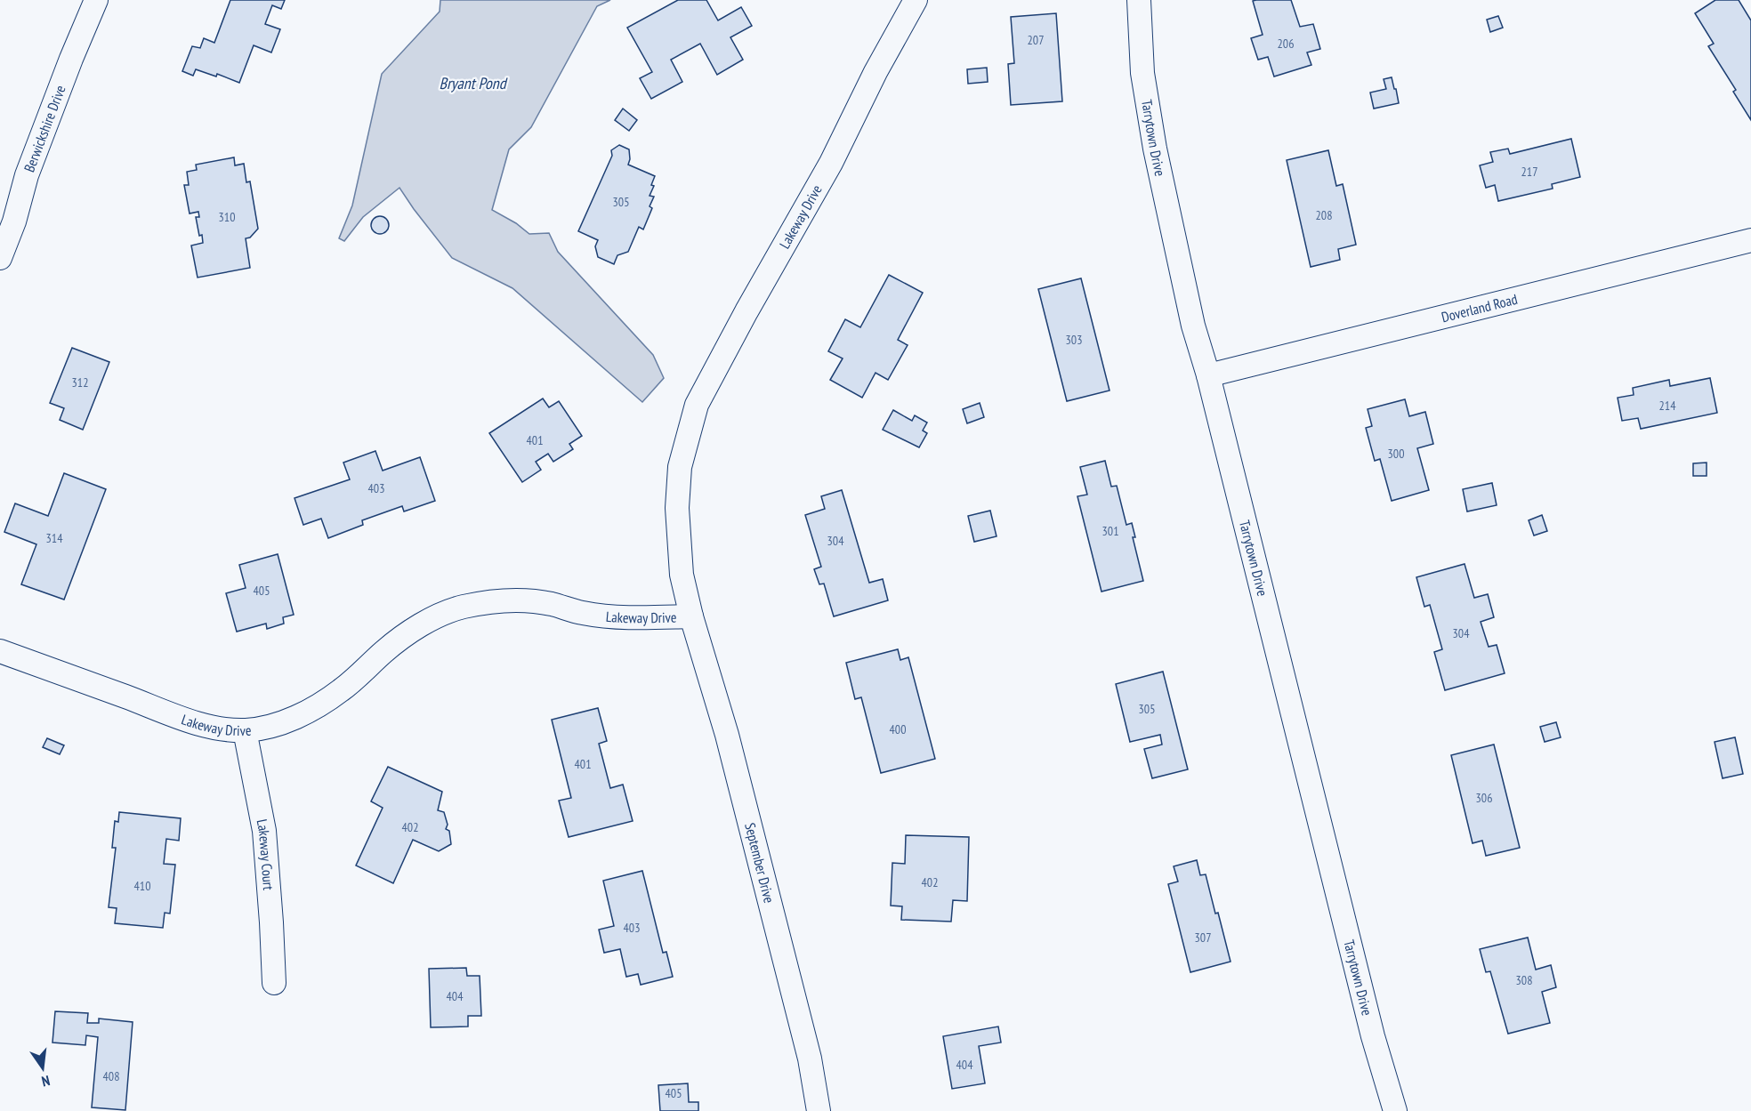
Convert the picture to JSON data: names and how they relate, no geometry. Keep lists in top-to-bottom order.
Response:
{
  "streets": {
    "street": [
      "Berwickshire Drive",
      "Tarrytown Drive",
      "Lakeway Drive",
      "Doverland Road",
      "Lakeway Court",
      "September Drive"
    ]
  },
  "crossings": [
    ["Tarrytown Drive", "Doverland Road"],
    ["Lakeway Drive", "Lakeway Court"],
    ["Lakeway Drive", "September Drive"]
  ],
  "water": ["Bryant Pond"],
  "house_numbers": [
    "207",
    "206",
    "217",
    "305",
    "208",
    "310",
    "303",
    "312",
    "214",
    "401",
    "300",
    "403",
    "301",
    "314",
    "304",
    "405",
    "304",
    "305",
    "400",
    "401",
    "306",
    "402",
    "402",
    "410",
    "403",
    "307",
    "308",
    "404",
    "404",
    "408",
    "405"
  ],
  "north": "bottom"
}
